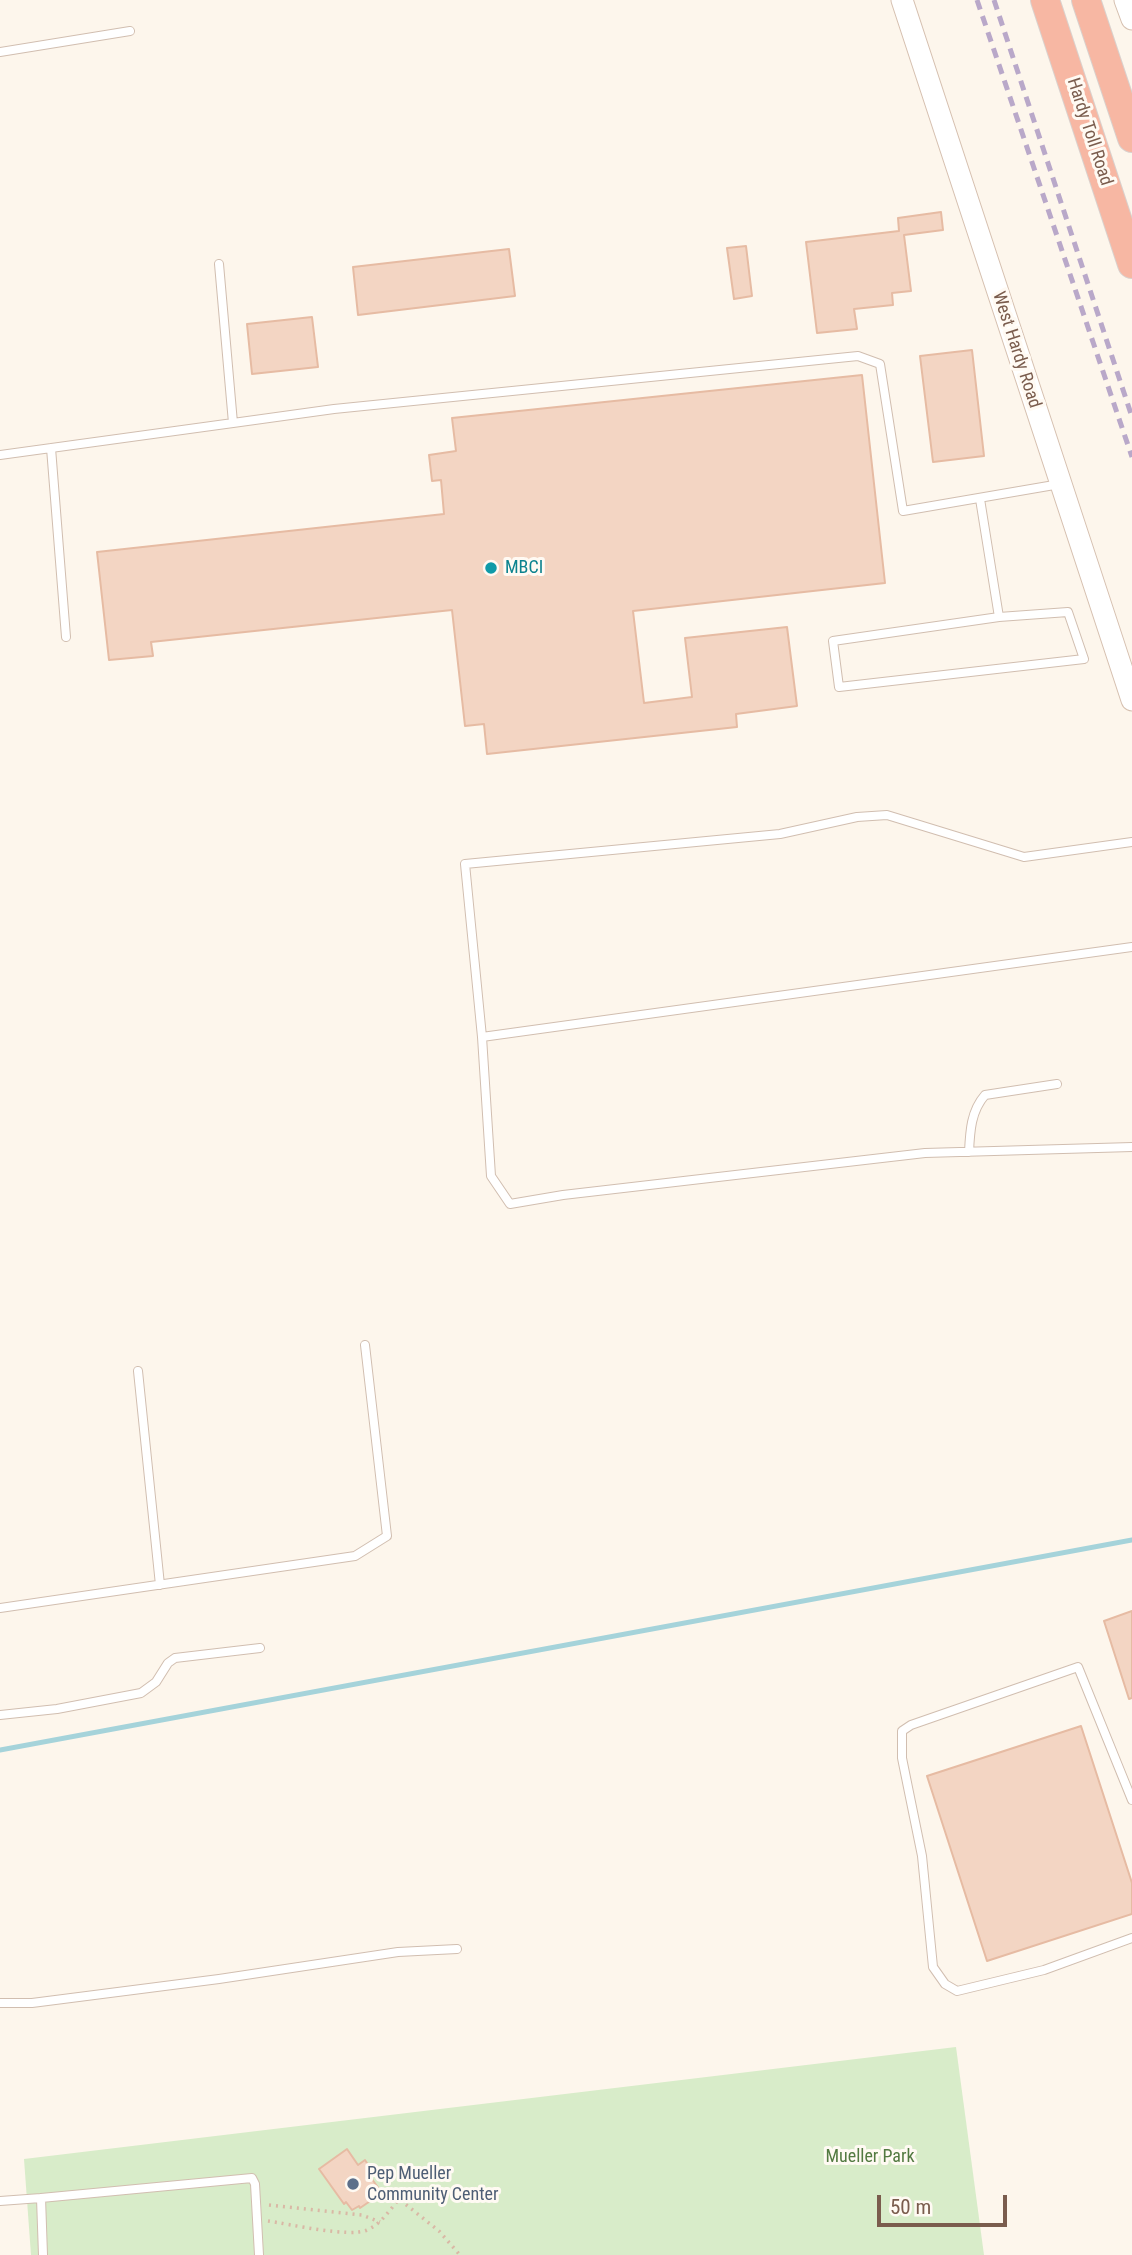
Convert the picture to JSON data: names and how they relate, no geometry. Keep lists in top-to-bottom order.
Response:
{
  "streets": {
    "highway": ["Hardy Toll Road"],
    "main road": ["West Hardy Road"]
  },
  "parks": ["Mueller Park"],
  "places": ["MBCI", "Pep Mueller Community Center"],
  "scale_bar": "50 m"
}
